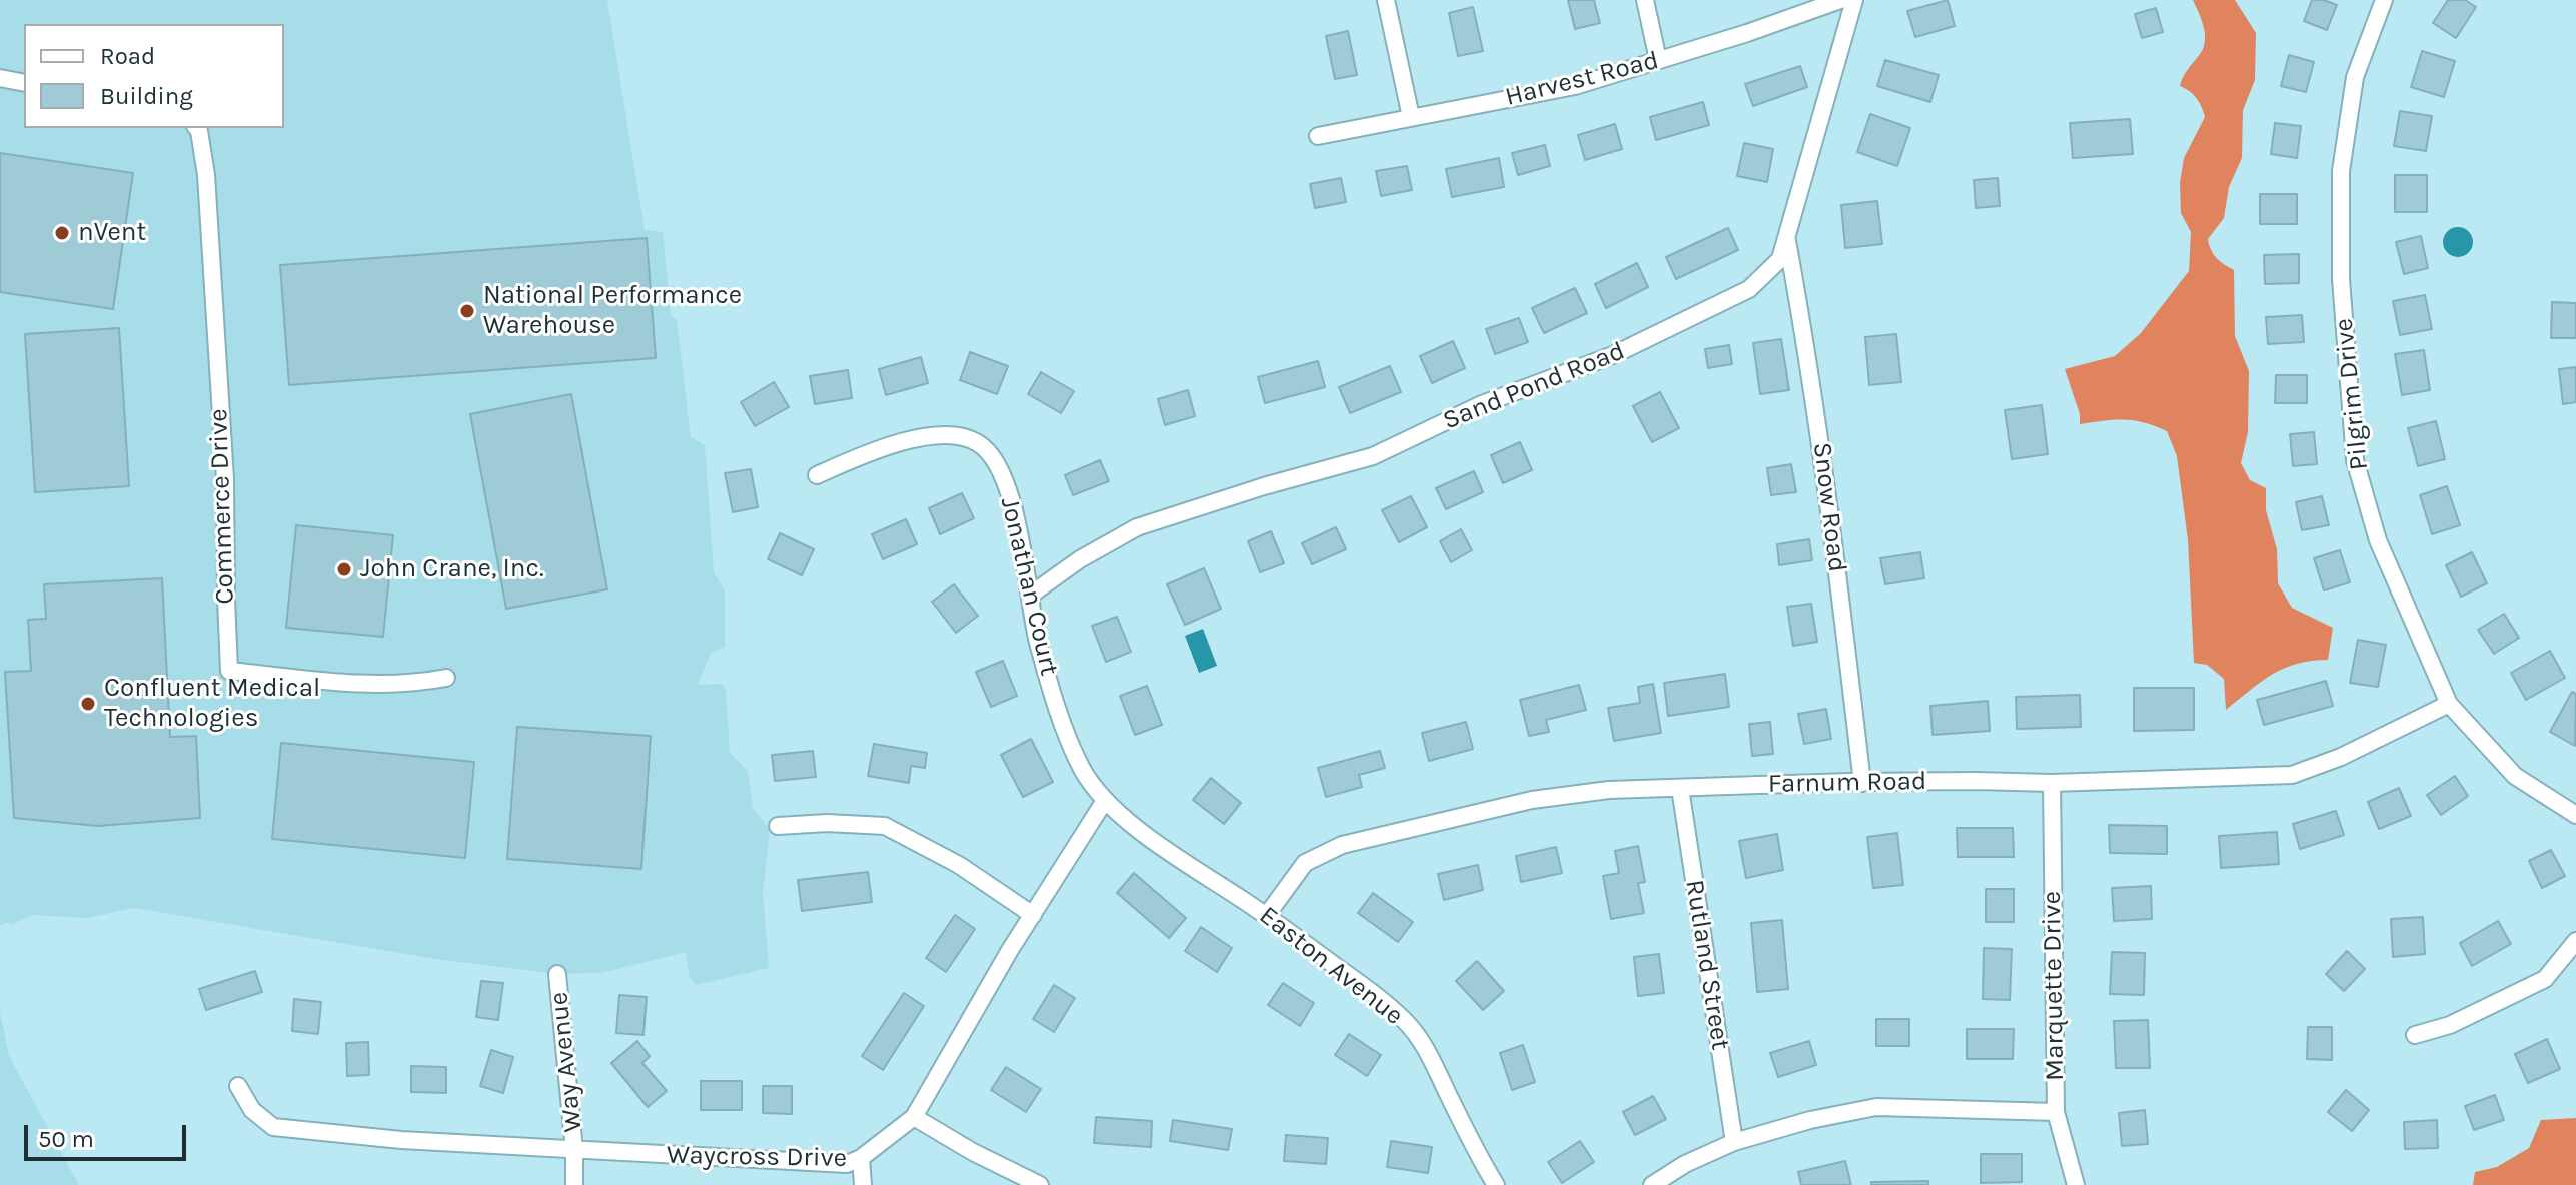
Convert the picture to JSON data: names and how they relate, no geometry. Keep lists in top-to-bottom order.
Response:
{
  "streets": {
    "street": [
      "Harvest Road",
      "Sand Pond Road",
      "Pilgrim Drive",
      "Commerce Drive",
      "Snow Road",
      "Jonathan Court",
      "Farnum Road",
      "Rutland Street",
      "Easton Avenue",
      "Marquette Drive",
      "Way Avenue",
      "Waycross Drive"
    ]
  },
  "crossings": [
    ["Sand Pond Road", "Snow Road"],
    ["Sand Pond Road", "Jonathan Court"],
    ["Pilgrim Drive", "Farnum Road"],
    ["Snow Road", "Farnum Road"],
    ["Jonathan Court", "Easton Avenue"],
    ["Jonathan Court", "Waycross Drive"],
    ["Farnum Road", "Rutland Street"],
    ["Farnum Road", "Easton Avenue"],
    ["Farnum Road", "Marquette Drive"],
    ["Easton Avenue", "Waycross Drive"],
    ["Way Avenue", "Waycross Drive"]
  ],
  "places": [
    "nVent",
    "National Performance Warehouse",
    "John Crane, Inc.",
    "Confluent Medical Technologies"
  ],
  "legend": ["Road", "Building"],
  "scale_bar": "50 m"
}
